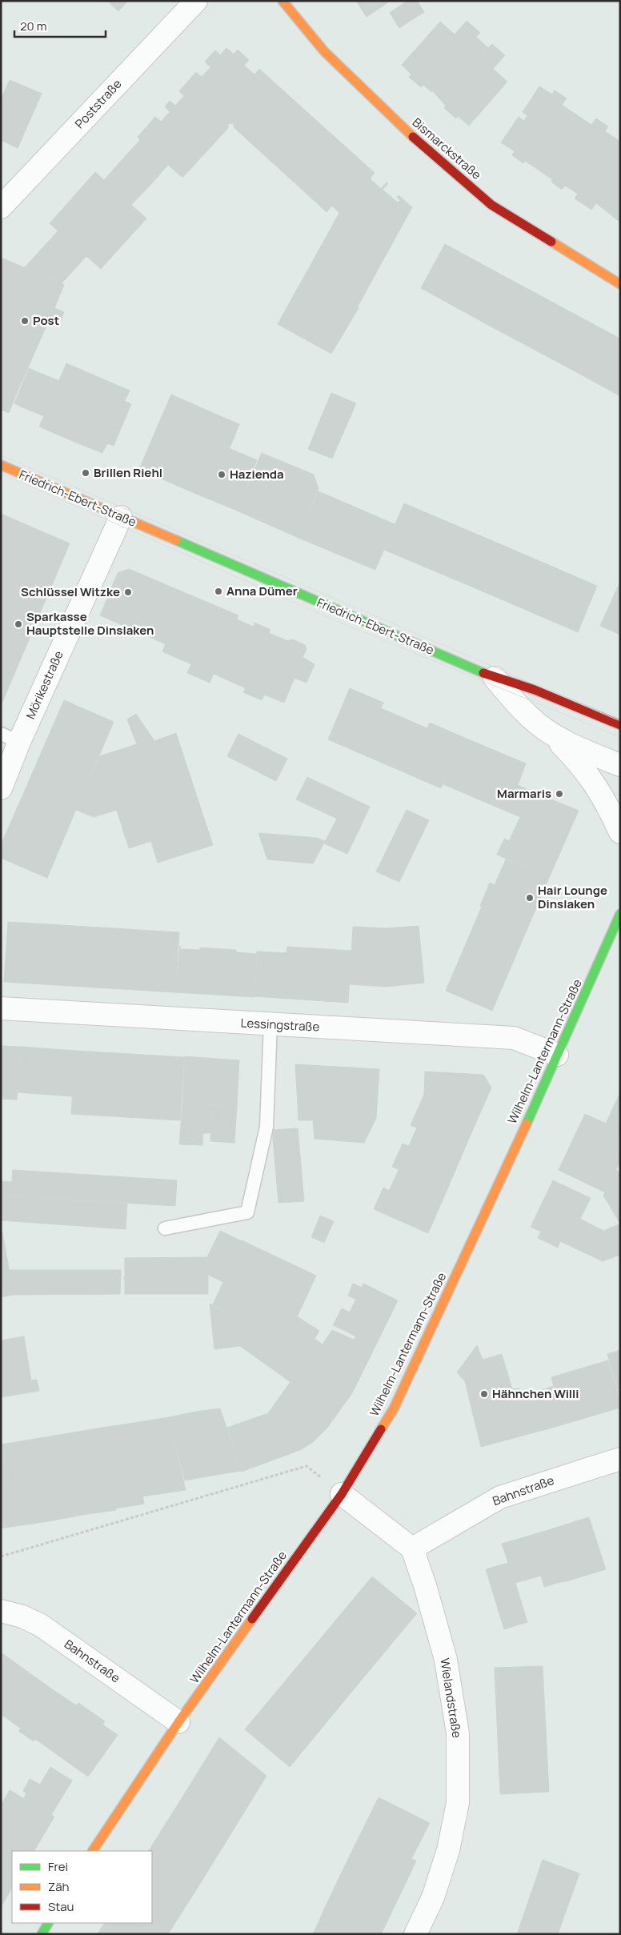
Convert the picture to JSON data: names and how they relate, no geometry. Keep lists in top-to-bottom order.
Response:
{
  "streets": {
    "street": [
      "Poststraße",
      "Bismarckstraße",
      "Friedrich-Ebert-Straße",
      "Mörikestraße",
      "Lessingstraße",
      "Wilhelm-Lantermann-Straße",
      "Bahnstraße",
      "Wielandstraße"
    ]
  },
  "crossings": [
    ["Friedrich-Ebert-Straße", "Mörikestraße"],
    ["Lessingstraße", "Wilhelm-Lantermann-Straße"],
    ["Wilhelm-Lantermann-Straße", "Bahnstraße"],
    ["Bahnstraße", "Wielandstraße"]
  ],
  "places": [
    "Post",
    "Brillen Riehl",
    "Hazienda",
    "Anna Dümer",
    "Schlüssel Witzke",
    "Sparkasse Hauptstelle Dinslaken",
    "Marmaris",
    "Hair Lounge Dinslaken",
    "Hähnchen Willi"
  ],
  "legend": ["Frei", "Zäh", "Stau"],
  "scale_bar": "20 m"
}
